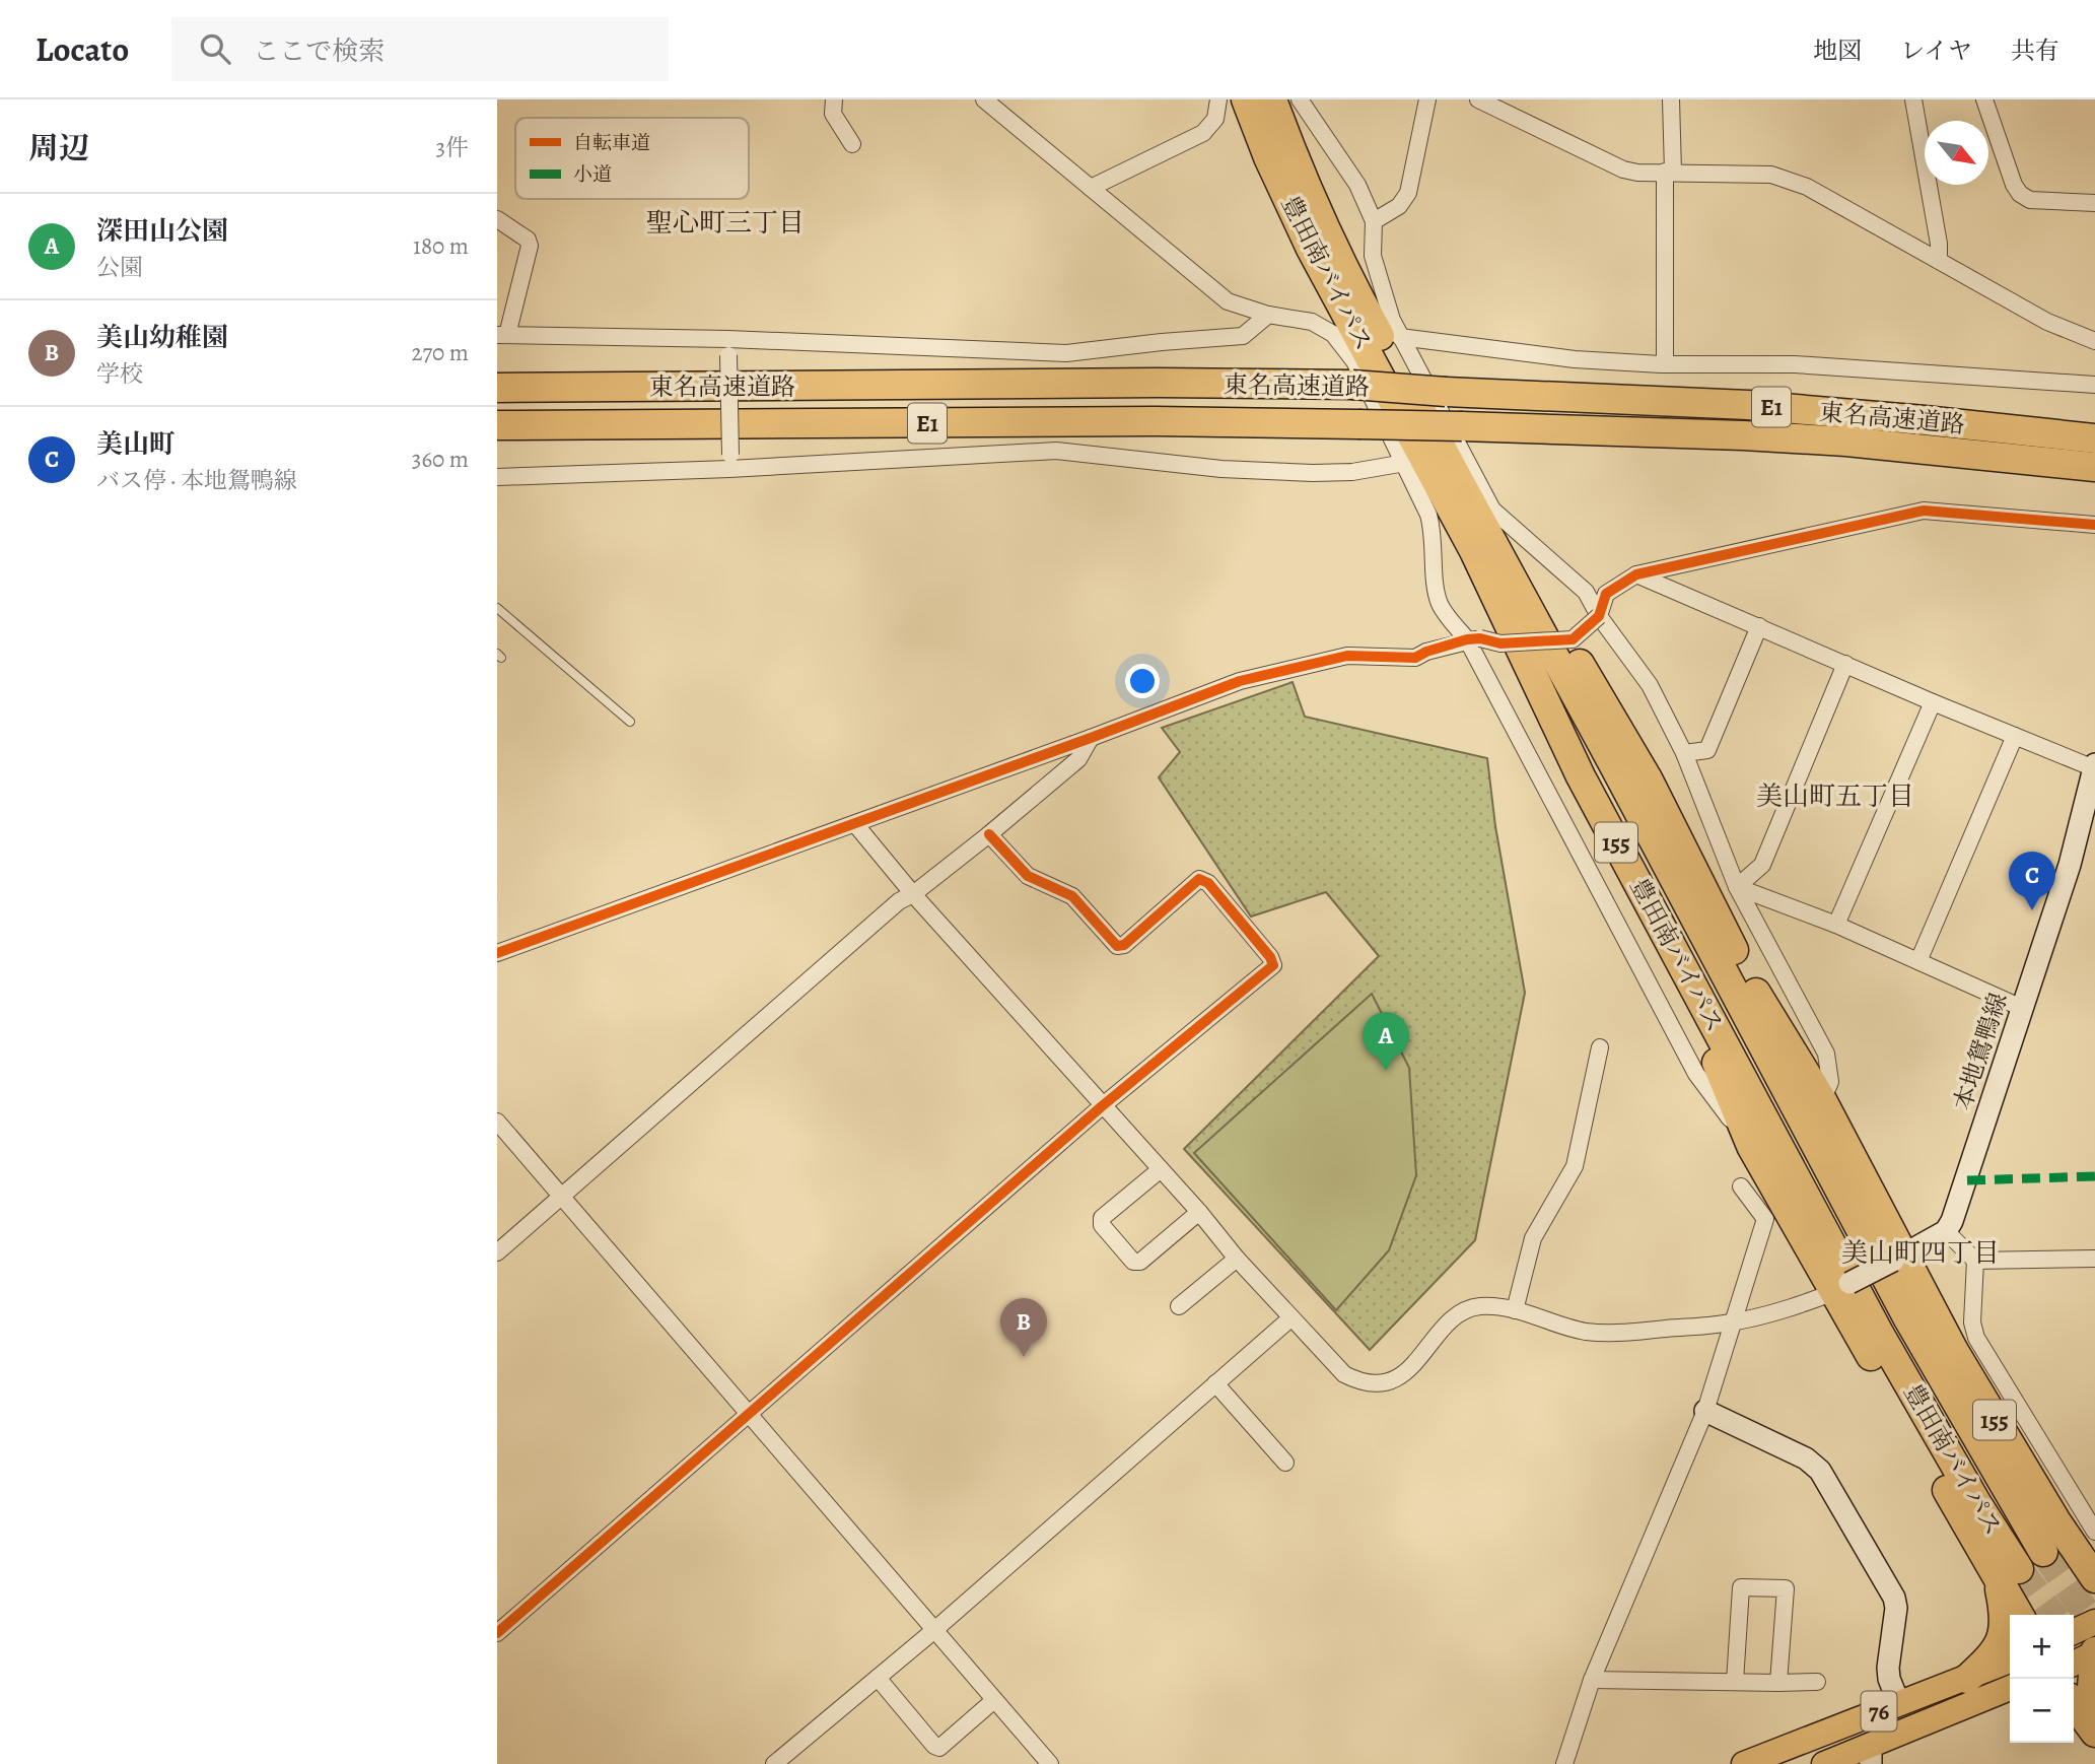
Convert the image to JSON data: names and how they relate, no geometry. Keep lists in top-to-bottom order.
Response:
{
  "streets": {
    "highway": [
      "豊田南バイパス",
      "東名高速道路",
      "E1",
      "155"
    ],
    "main road": ["本地鴛鴨線", "76"]
  },
  "crossings": [
    ["豊田南バイパス", "155"],
    ["155", "76"]
  ],
  "districts": ["聖心町三丁目", "美山町五丁目", "美山町四丁目"],
  "legend": ["自転車道", "小道"],
  "north": "bottom right",
  "page": {
    "header": "Locato",
    "search": "ここで検索",
    "nav": ["地図", "レイヤ", "共有"],
    "heading": ["周辺", "3件"],
    "list": [
      {
        "mark": "A",
        "name": "深田山公園",
        "note": "公園",
        "value": "180 m"
      },
      {
        "mark": "B",
        "name": "美山幼稚園",
        "note": "学校",
        "value": "270 m"
      },
      {
        "mark": "C",
        "name": "美山町",
        "note": "バス停 · 本地鴛鴨線",
        "value": "360 m"
      }
    ],
    "pins": ["C", "A", "B"],
    "map_buttons": ["+", "−"]
  }
}
